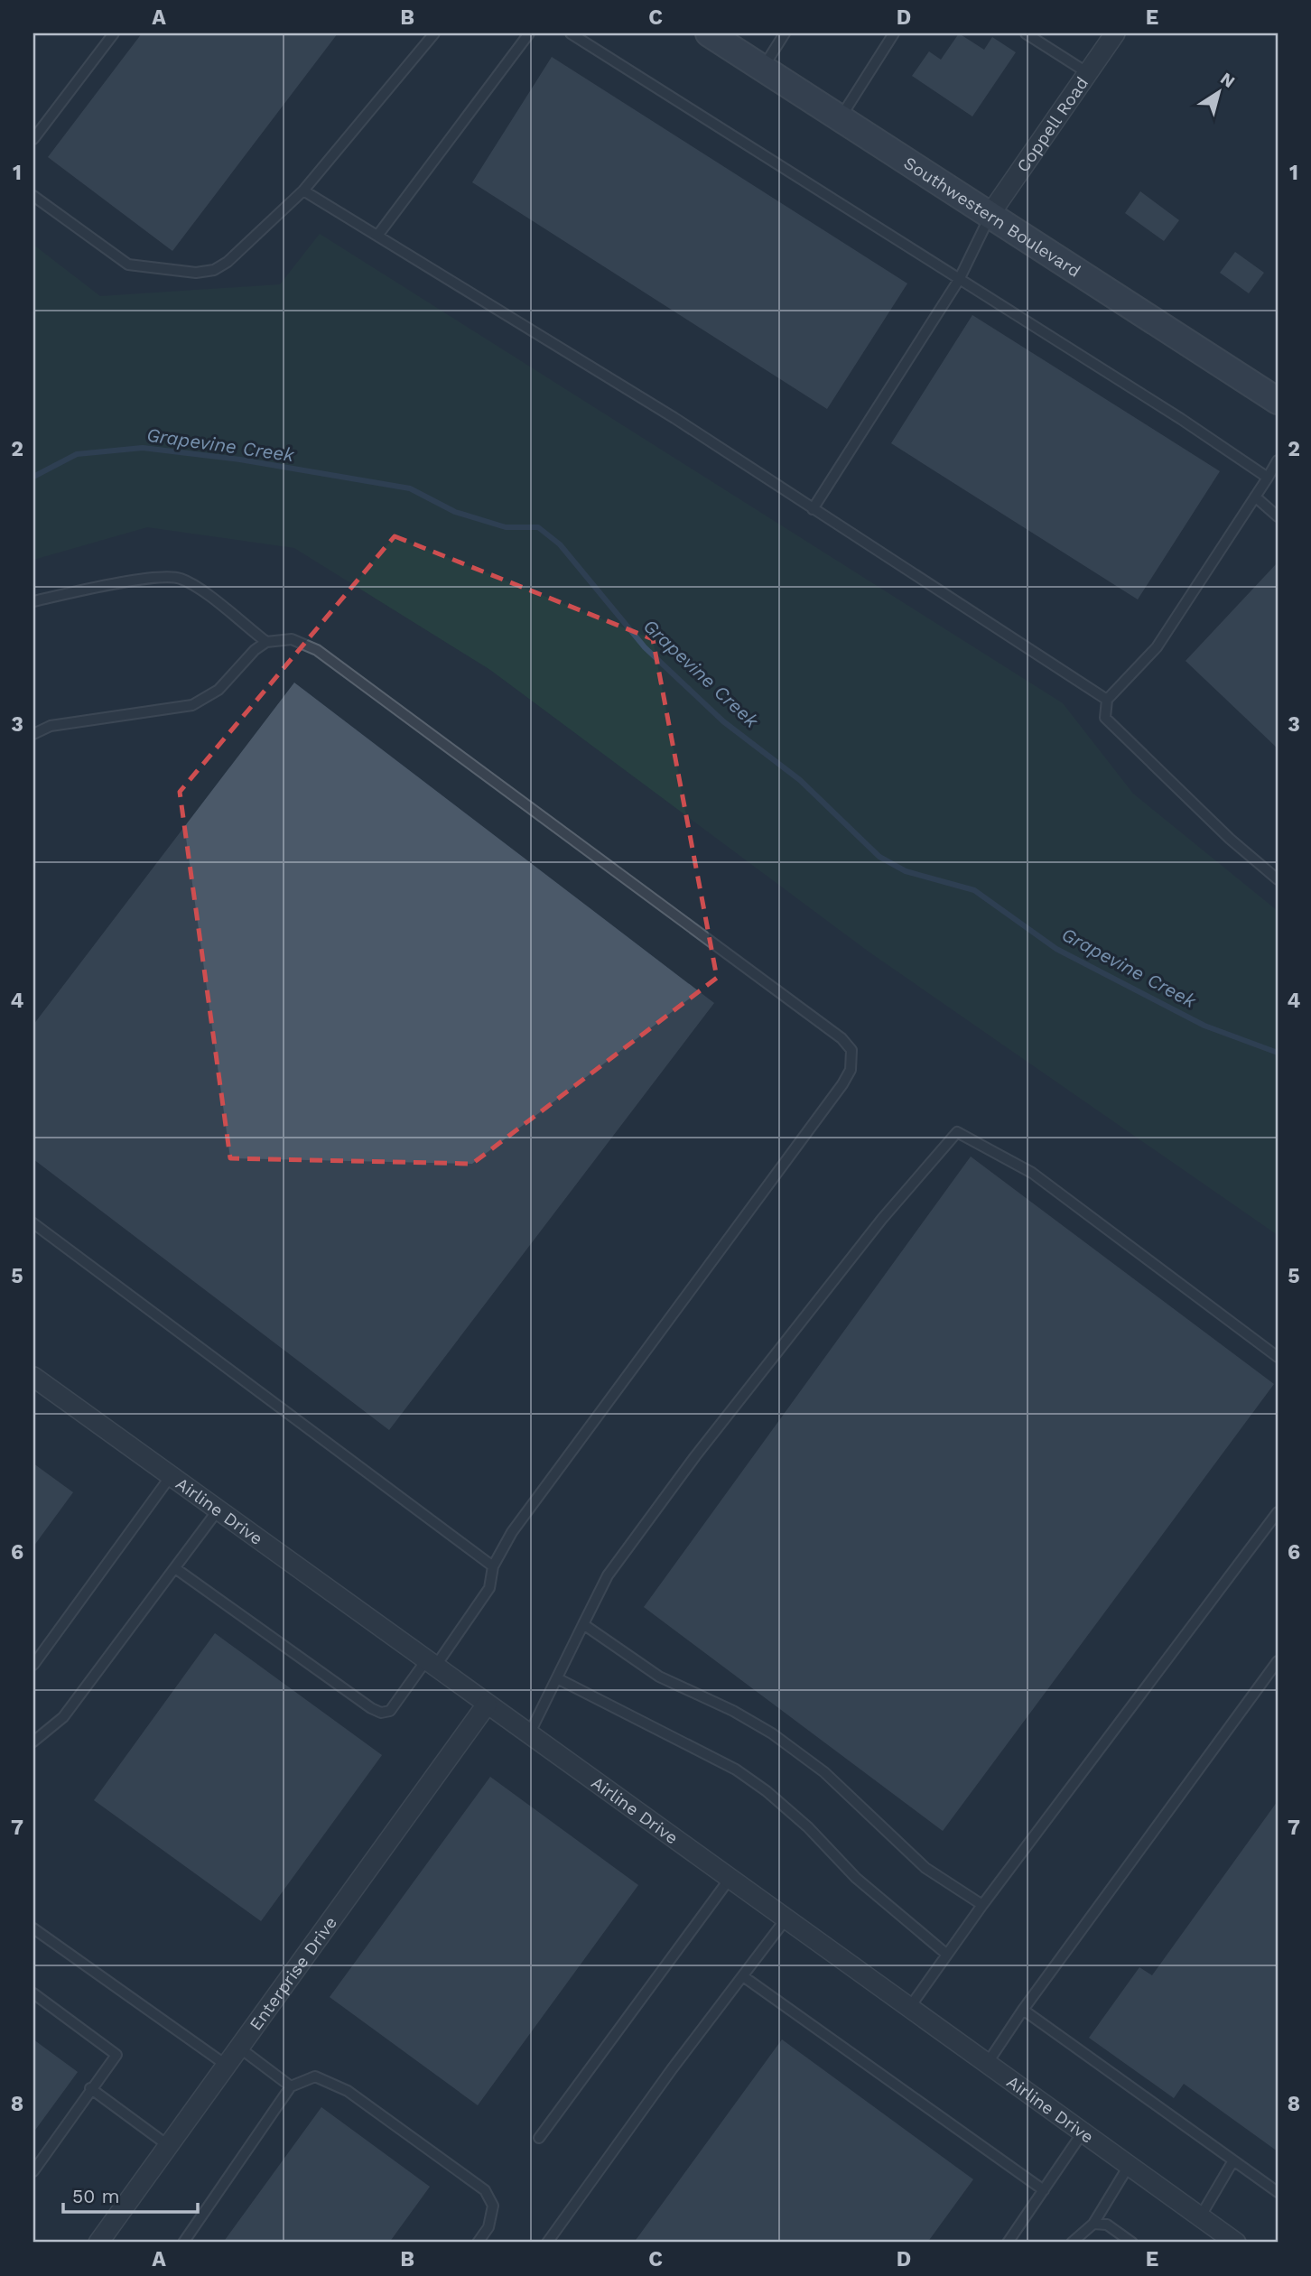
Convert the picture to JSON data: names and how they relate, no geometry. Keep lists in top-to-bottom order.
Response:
{
  "streets": {
    "street": [
      "Coppell Road",
      "Southwestern Boulevard",
      "Airline Drive",
      "Enterprise Drive"
    ]
  },
  "crossings": [
    ["Coppell Road", "Southwestern Boulevard"],
    ["Airline Drive", "Enterprise Drive"]
  ],
  "water": ["Grapevine Creek"],
  "scale_bar": "50 m",
  "north": "top right",
  "grid": {
    "columns": [
      "A",
      "B",
      "C",
      "D",
      "E"
    ],
    "rows": [
      "1",
      "2",
      "3",
      "4",
      "5",
      "6",
      "7",
      "8"
    ]
  }
}
